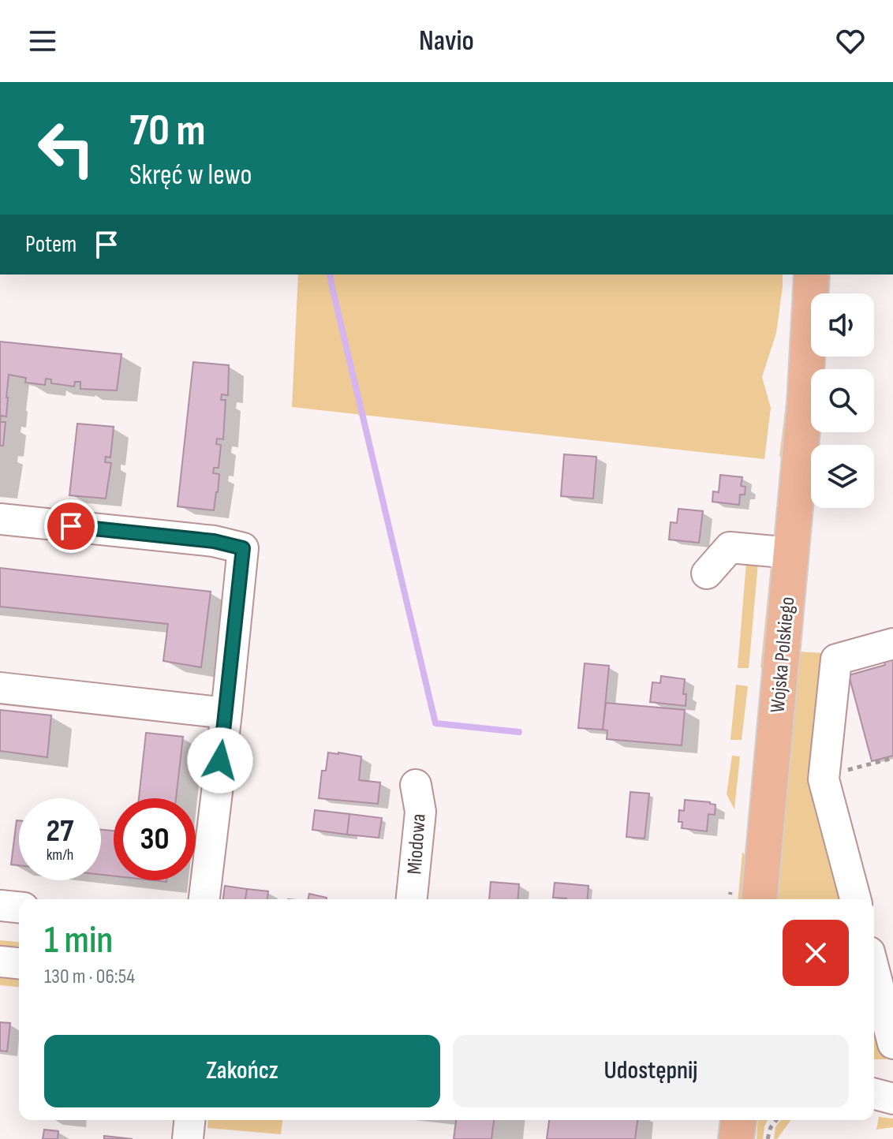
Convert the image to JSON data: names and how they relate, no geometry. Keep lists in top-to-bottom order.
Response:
{
  "streets": {
    "main road": ["Wojska Polskiego"],
    "street": ["Miodowa"]
  },
  "page": {
    "header": "Navio",
    "turn": ["70 m", "Skręć w lewo"],
    "then": "Potem",
    "speed": "27 km/h",
    "limit": "30",
    "heading": ["1 min", "130 m · 06:54"],
    "buttons": ["Zakończ", "Udostępnij"]
  }
}
